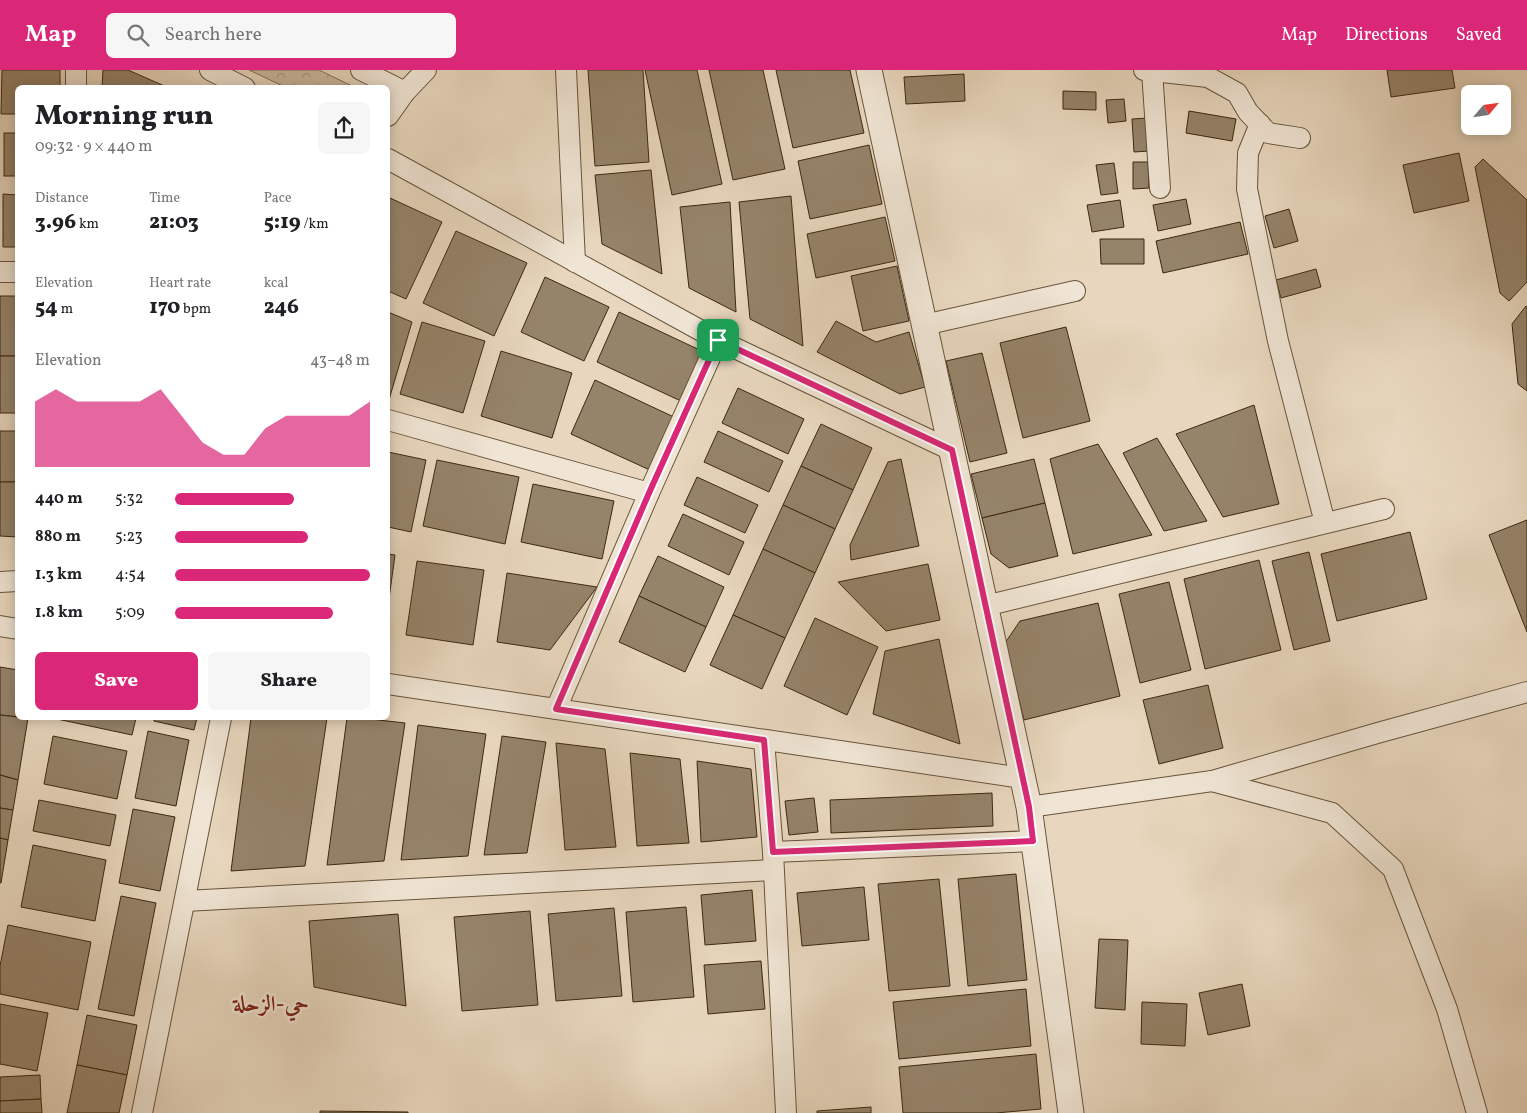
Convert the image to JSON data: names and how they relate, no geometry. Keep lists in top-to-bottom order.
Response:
{
  "districts": ["حي-الزحلة"],
  "north": "top right",
  "page": {
    "header": "Map",
    "search": "Search here",
    "nav": ["Map", "Directions", "Saved"],
    "heading": ["Morning run", "09:32 · 9 × 440 m"],
    "stats": [
      ["Distance", "3.96 km"],
      ["Time", "21:03"],
      ["Pace", "5:19 /km"],
      ["Elevation", "54 m"],
      ["Heart rate", "170 bpm"],
      ["kcal", "246"]
    ],
    "chart": ["Elevation", "43–48 m"],
    "list": [
      {
        "name": "440 m",
        "note": "5:32"
      },
      {
        "name": "880 m",
        "note": "5:23"
      },
      {
        "name": "1.3 km",
        "note": "4:54"
      },
      {
        "name": "1.8 km",
        "note": "5:09"
      }
    ],
    "buttons": ["Save", "Share"]
  }
}
